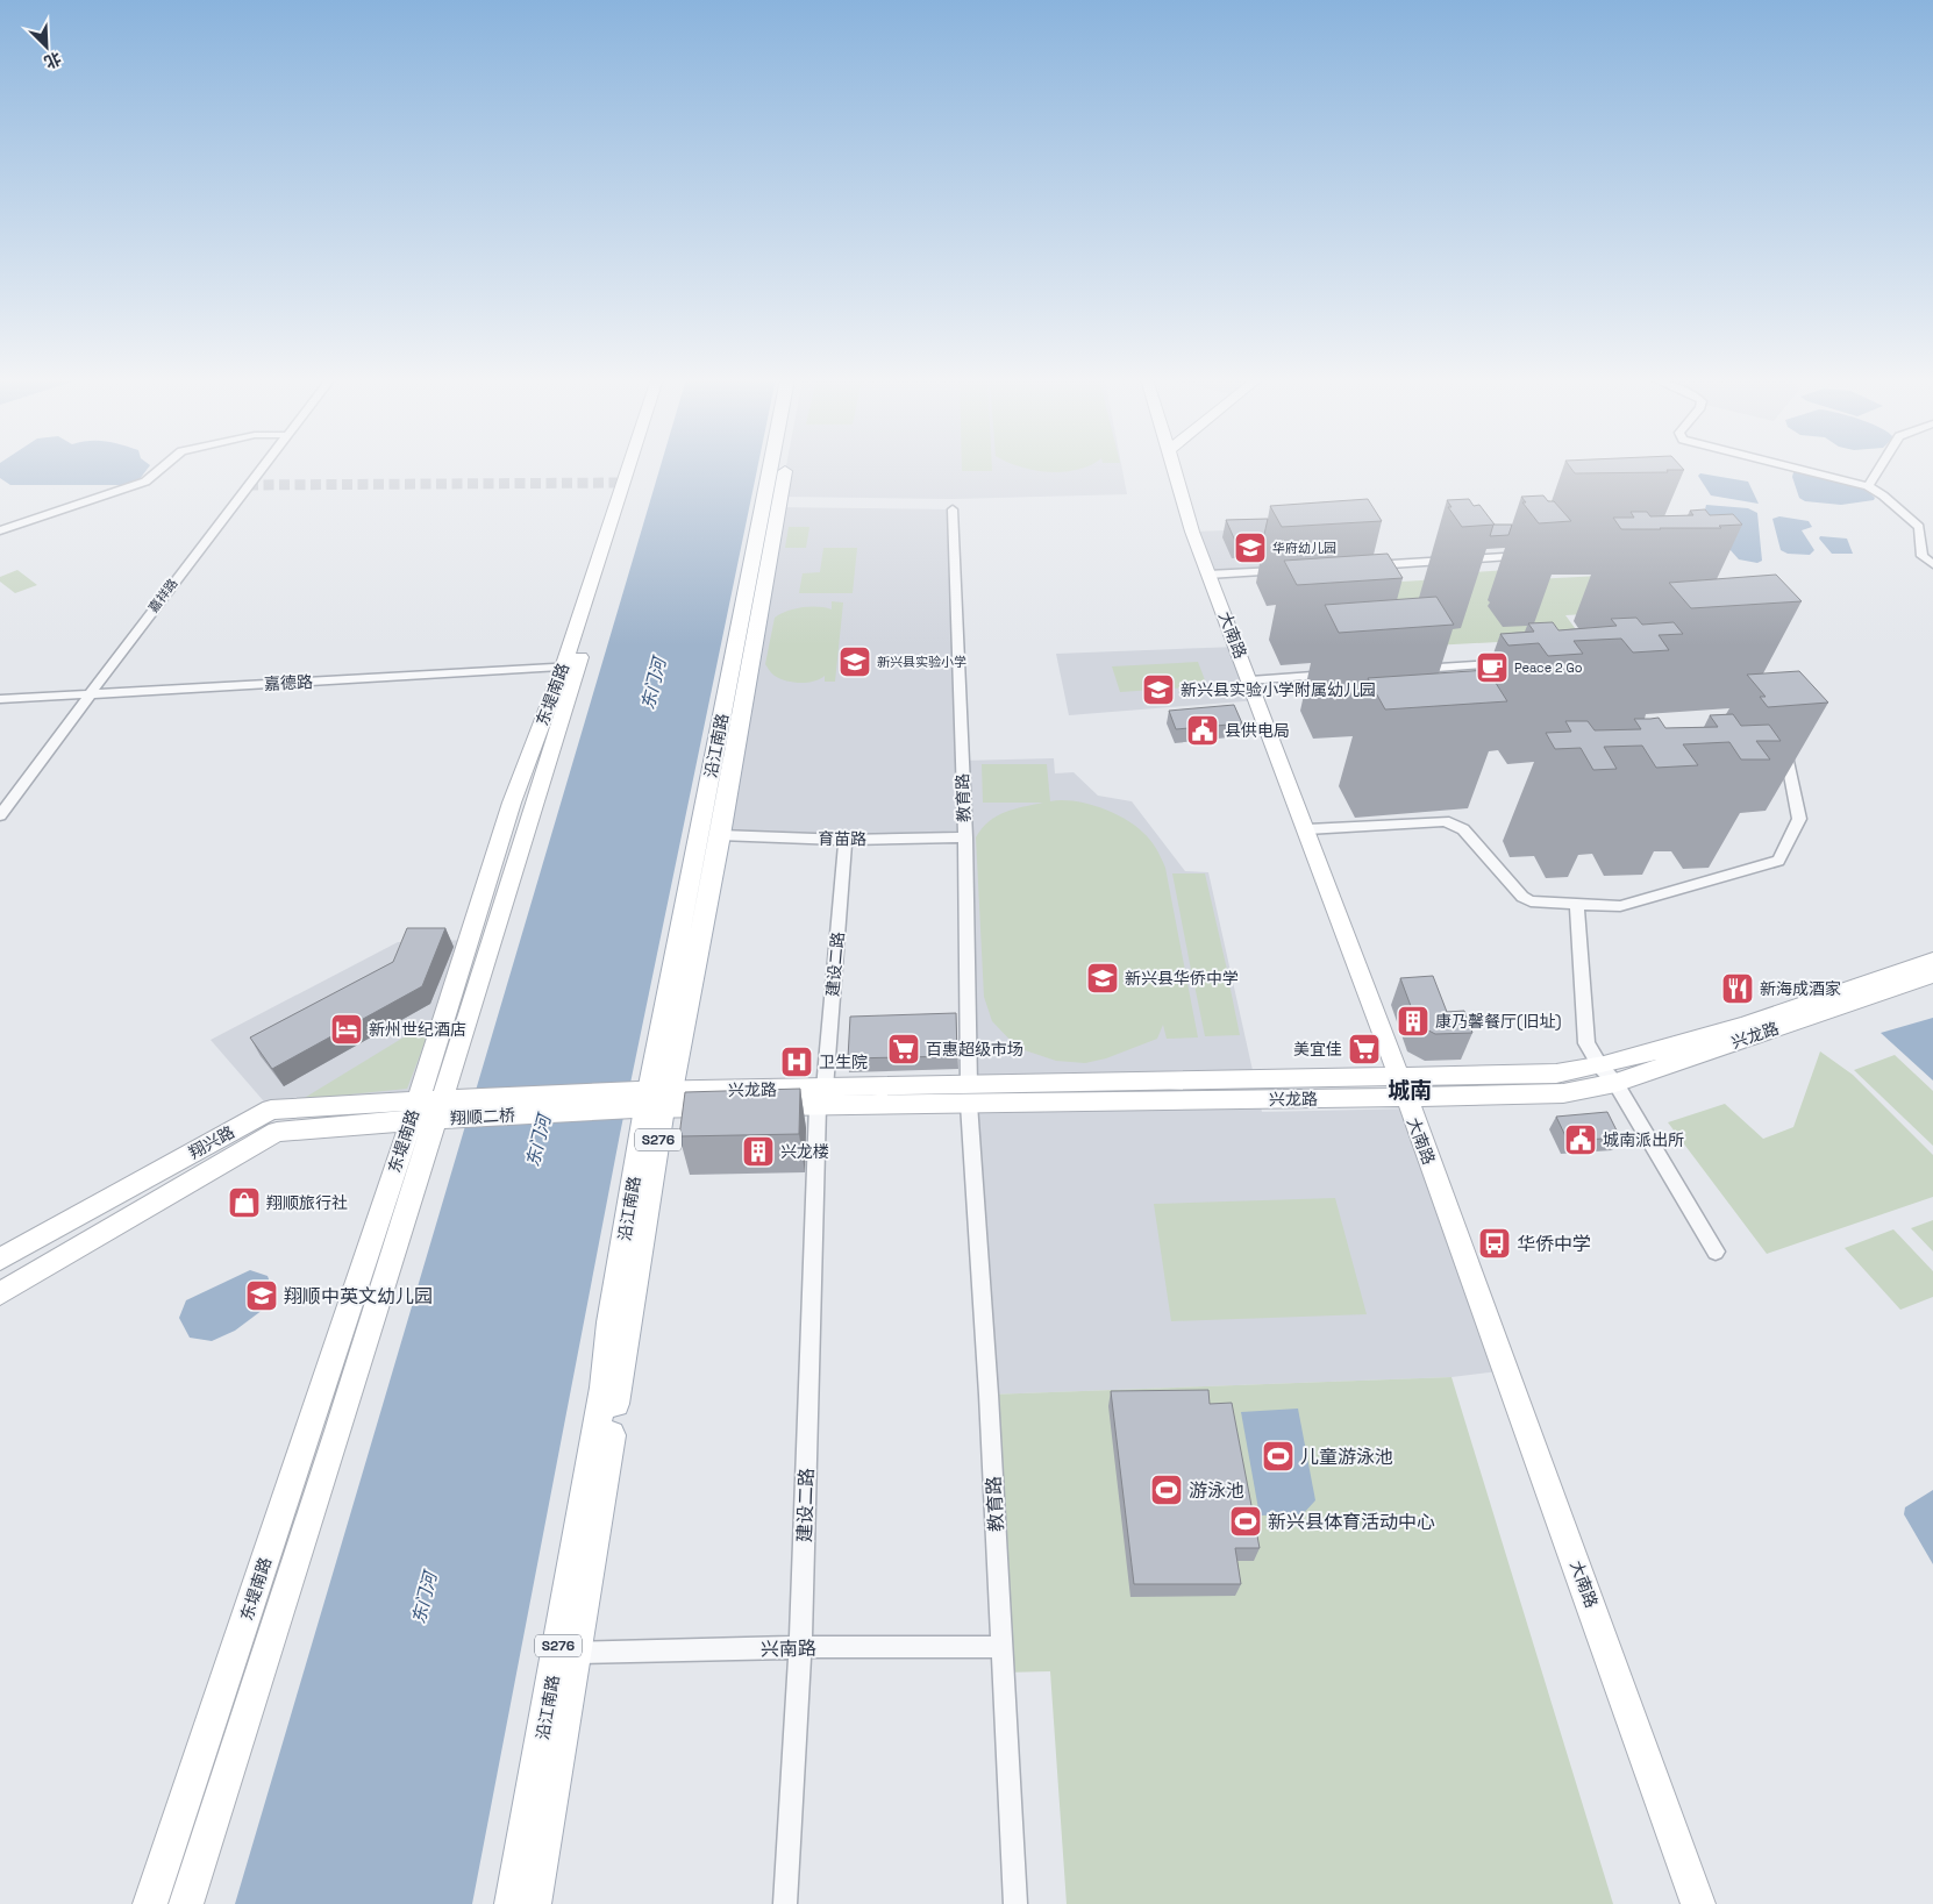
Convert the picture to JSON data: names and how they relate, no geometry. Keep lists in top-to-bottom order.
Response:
{
  "streets": {
    "main road": [
      "大南路",
      "东堤南路",
      "沿江南路",
      "兴龙路",
      "翔顺二桥",
      "S276",
      "翔兴路"
    ],
    "street": [
      "嘉祥路",
      "嘉德路",
      "教育路",
      "育苗路",
      "建设二路",
      "兴南路"
    ]
  },
  "crossings": [
    ["嘉祥路", "嘉德路"],
    ["大南路", "兴龙路"],
    ["嘉德路", "东堤南路"],
    ["东堤南路", "翔顺二桥"],
    ["东堤南路", "翔兴路"],
    ["沿江南路", "育苗路"],
    ["沿江南路", "兴龙路"],
    ["沿江南路", "翔顺二桥"],
    ["沿江南路", "兴南路"],
    ["教育路", "育苗路"],
    ["教育路", "兴龙路"],
    ["教育路", "兴南路"],
    ["育苗路", "建设二路"],
    ["建设二路", "兴龙路"],
    ["建设二路", "兴南路"],
    ["兴龙路", "翔顺二桥"],
    ["翔顺二桥", "翔兴路"]
  ],
  "districts": ["城南"],
  "water": ["东门河"],
  "places": {
    "school or university": [
      "华府幼儿园",
      "新兴县实验小学",
      "新兴县实验小学附属幼儿园",
      "新兴县华侨中学",
      "翔顺中英文幼儿园"
    ],
    "cafe": ["Peace 2 Go"],
    "public building": ["县供电局", "城南派出所"],
    "restaurant": ["新海成酒家"],
    "building": ["康乃馨餐厅(旧址)", "兴龙楼"],
    "hotel": ["新州世纪酒店"],
    "supermarket": ["百惠超级市场", "美宜佳"],
    "hospital": ["卫生院"],
    "shop": ["翔顺旅行社"],
    "bus stop": ["华侨中学"],
    "sports": ["儿童游泳池", "游泳池", "新兴县体育活动中心"]
  },
  "north": "bottom right"
}
